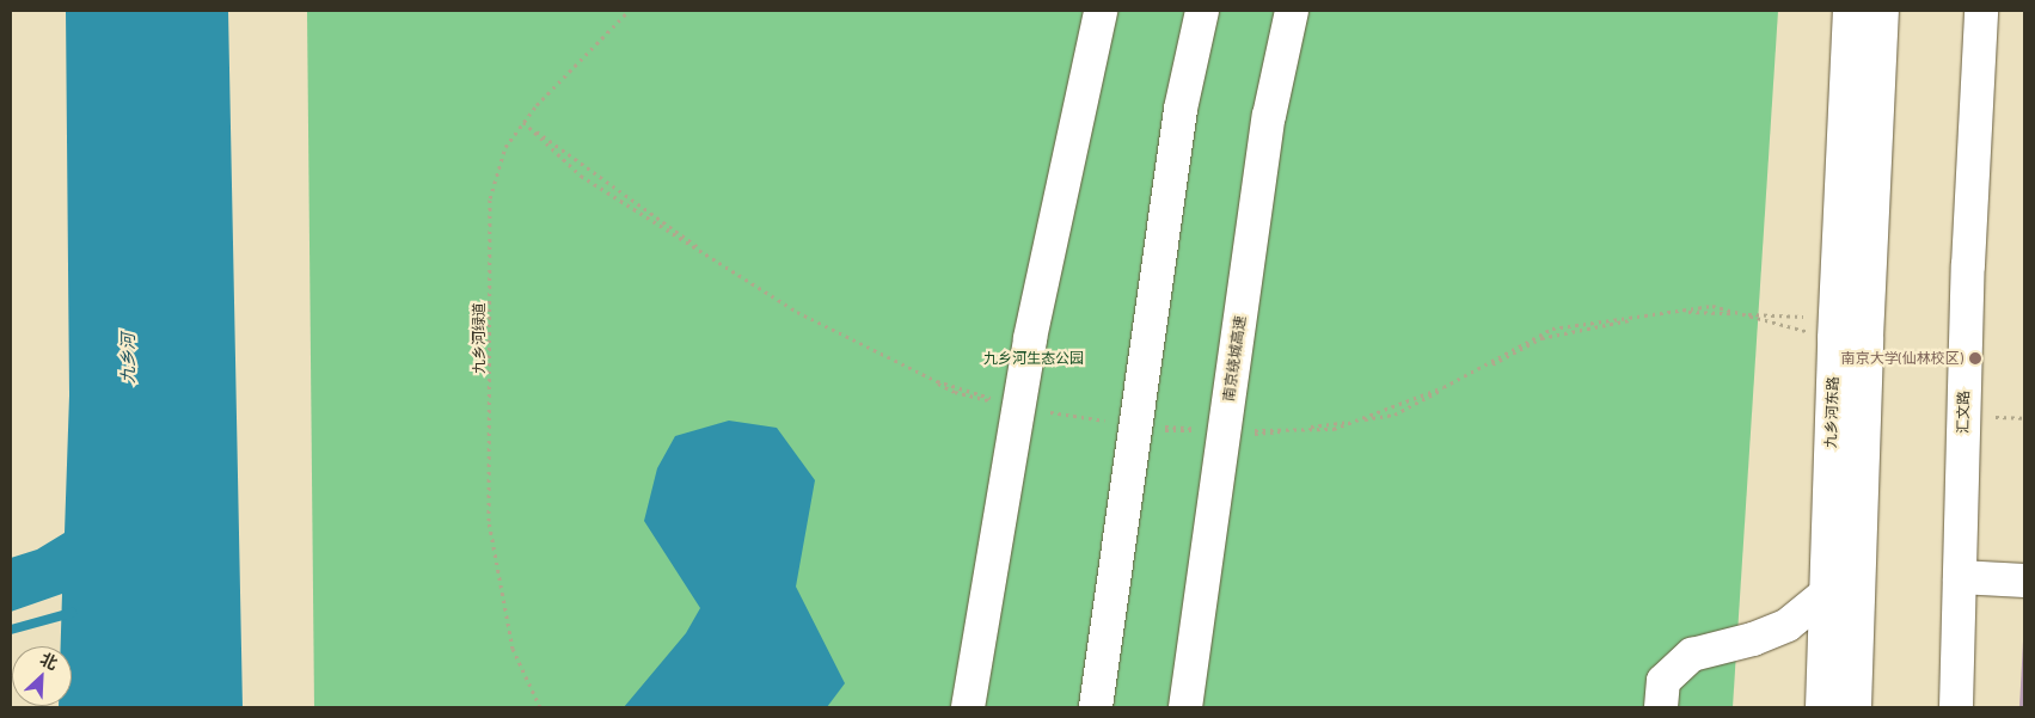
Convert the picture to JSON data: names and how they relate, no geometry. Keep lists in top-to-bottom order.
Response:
{
  "streets": {
    "main road": ["南京绕城高速", "九乡河东路", "汇文路"],
    "path": ["九乡河绿道"]
  },
  "water": ["九乡河"],
  "parks": ["九乡河生态公园"],
  "places": ["南京大学(仙林校区)"],
  "north": "top right"
}
